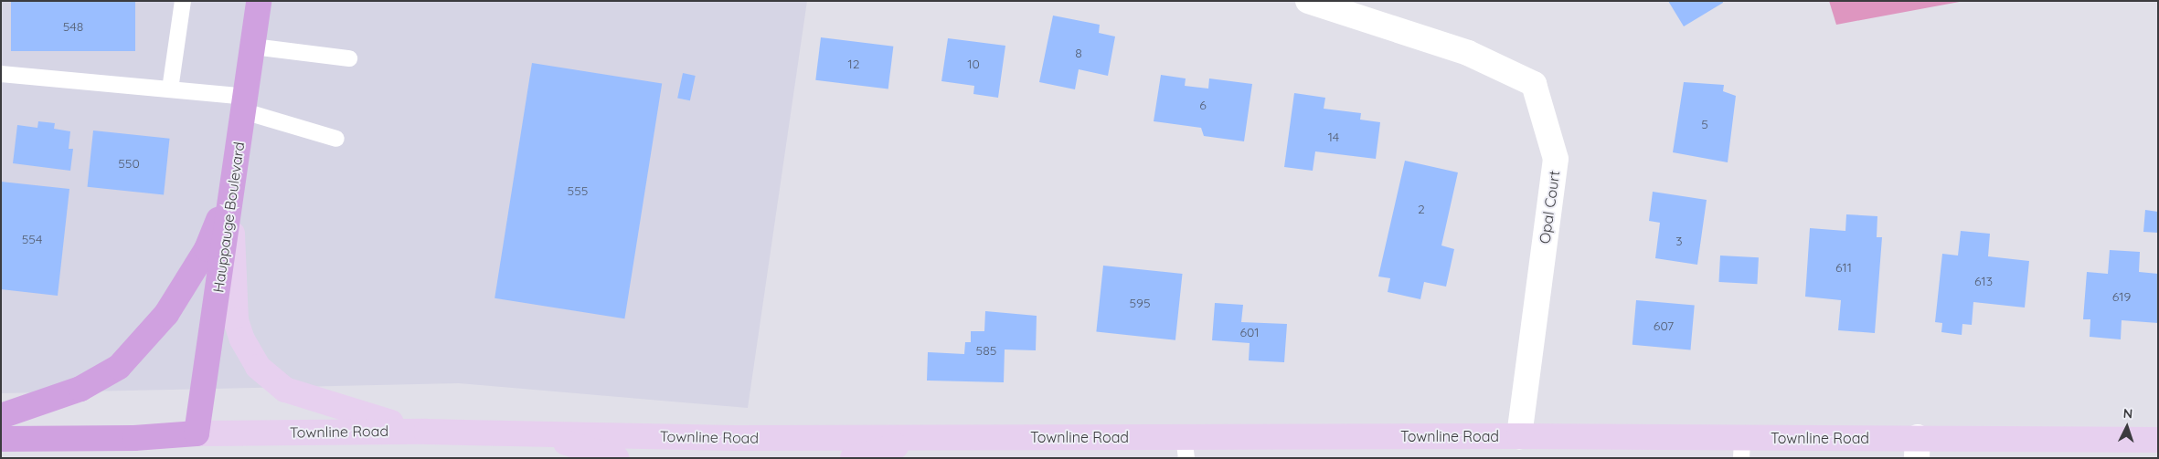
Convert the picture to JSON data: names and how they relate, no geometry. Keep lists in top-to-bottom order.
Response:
{
  "streets": {
    "main road": ["Hauppauge Boulevard", "Townline Road"],
    "street": ["Opal Court"]
  },
  "crossings": [
    ["Opal Court", "Townline Road"],
    ["Hauppauge Boulevard", "Townline Road"]
  ],
  "house_numbers": [
    "548",
    "8",
    "12",
    "10",
    "6",
    "5",
    "14",
    "550",
    "555",
    "2",
    "554",
    "3",
    "611",
    "613",
    "619",
    "595",
    "607",
    "601",
    "585"
  ],
  "north": "top"
}
